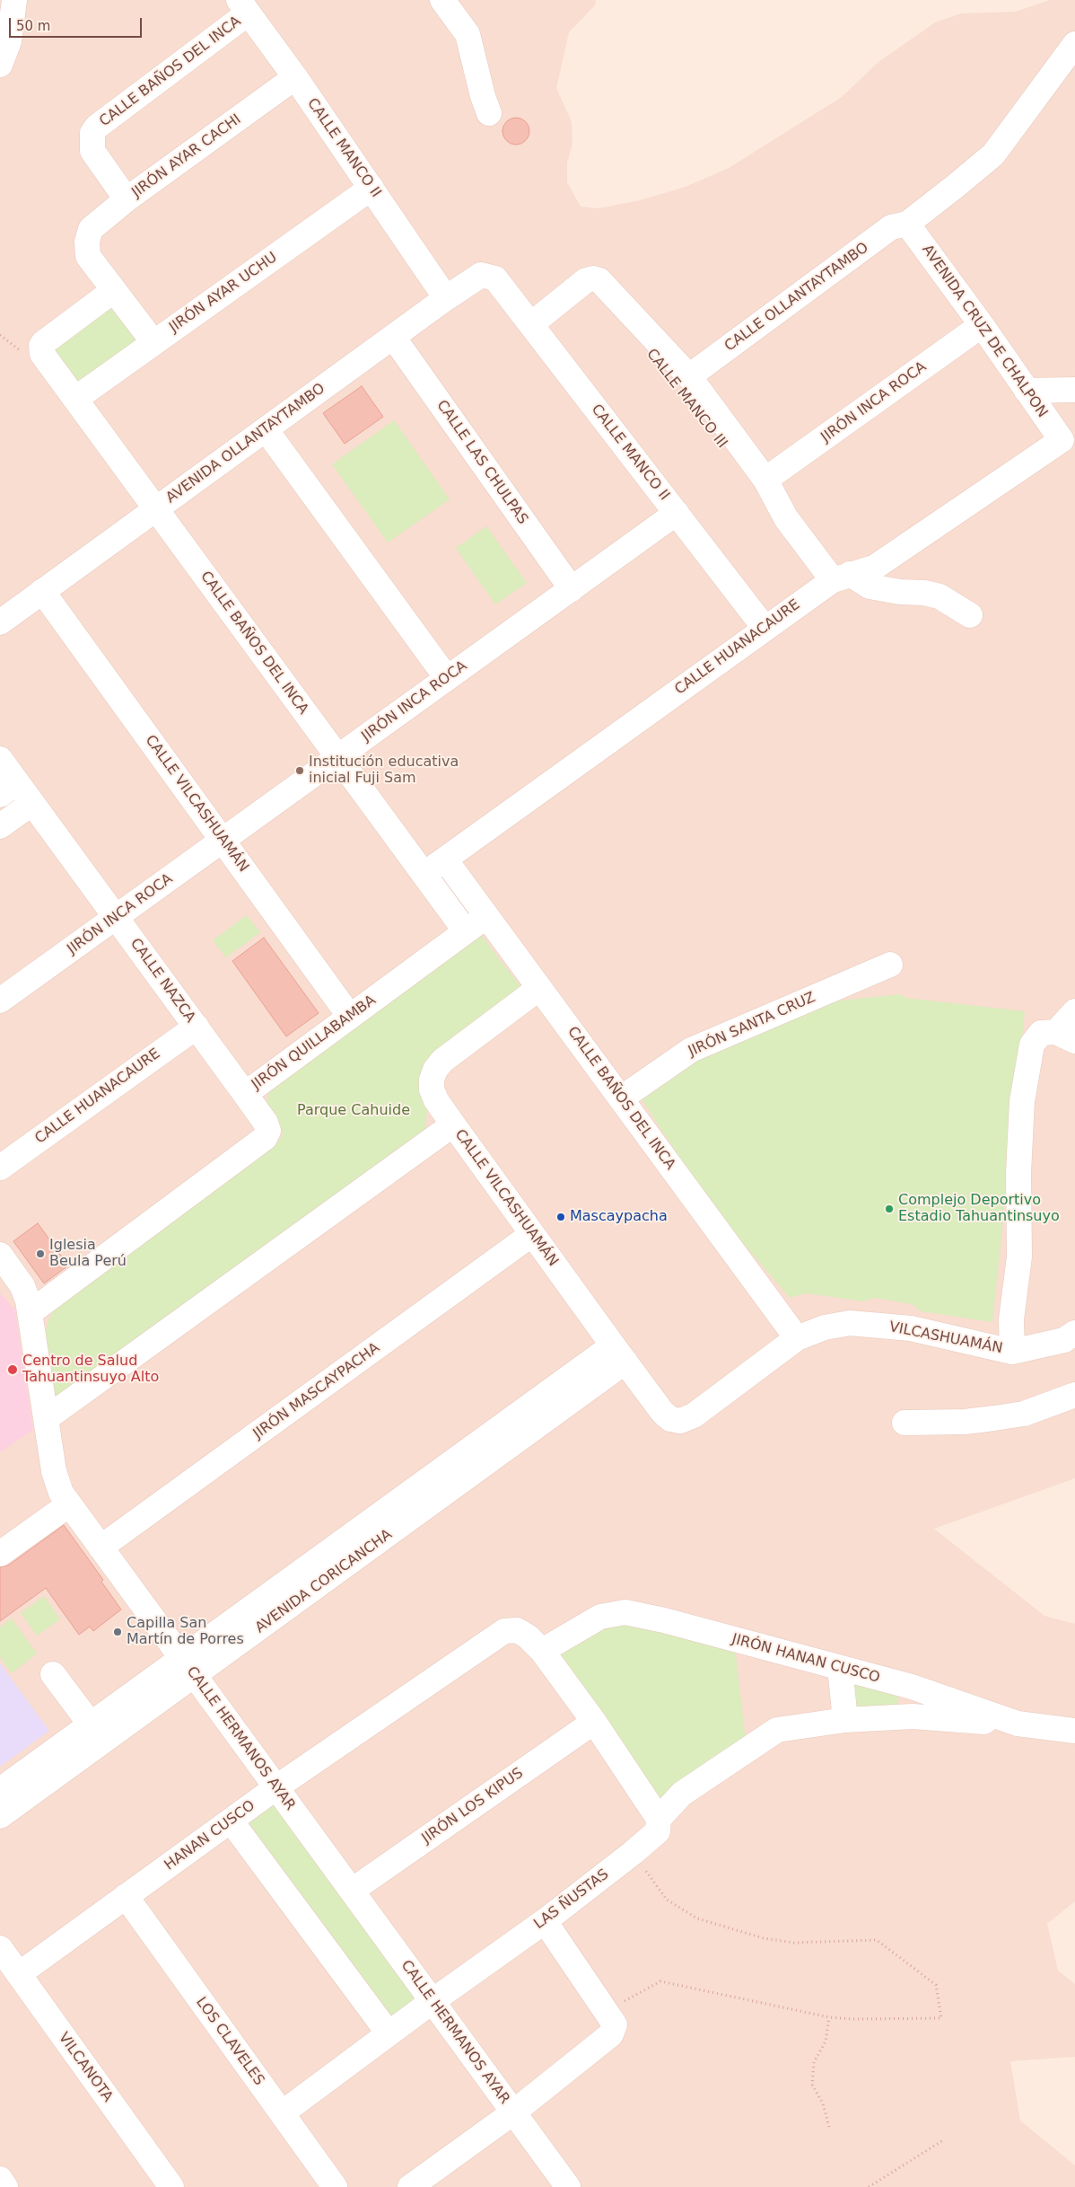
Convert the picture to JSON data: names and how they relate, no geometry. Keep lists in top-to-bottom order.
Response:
{
  "streets": {
    "street": [
      "CALLE BAÑOS DEL INCA",
      "CALLE MANCO II",
      "JIRÓN AYAR CACHI",
      "JIRÓN AYAR UCHU",
      "CALLE OLLANTAYTAMBO",
      "AVENIDA CRUZ DE CHALPON",
      "CALLE MANCO III",
      "JIRÓN INCA ROCA",
      "AVENIDA OLLANTAYTAMBO",
      "CALLE LAS CHULPAS",
      "CALLE HUANACAURE",
      "CALLE VILCASHUAMÁN",
      "CALLE NAZCA",
      "JIRÓN SANTA CRUZ",
      "JIRÓN QUILLABAMBA",
      "VILCASHUAMÁN",
      "JIRÓN MASCAYPACHA",
      "AVENIDA CORICANCHA",
      "JIRÓN HANAN CUSCO",
      "CALLE HERMANOS AYAR",
      "JIRÓN LOS KIPUS",
      "HANAN CUSCO",
      "LAS ÑUSTAS",
      "LOS CLAVELES",
      "VILCANOTA"
    ]
  },
  "crossings": [
    ["CALLE BAÑOS DEL INCA", "CALLE MANCO II"],
    ["CALLE BAÑOS DEL INCA", "JIRÓN AYAR CACHI"],
    ["CALLE BAÑOS DEL INCA", "JIRÓN AYAR UCHU"],
    ["CALLE BAÑOS DEL INCA", "JIRÓN INCA ROCA"],
    ["CALLE BAÑOS DEL INCA", "AVENIDA OLLANTAYTAMBO"],
    ["CALLE BAÑOS DEL INCA", "CALLE HUANACAURE"],
    ["CALLE BAÑOS DEL INCA", "CALLE VILCASHUAMÁN"],
    ["CALLE BAÑOS DEL INCA", "JIRÓN SANTA CRUZ"],
    ["CALLE BAÑOS DEL INCA", "JIRÓN QUILLABAMBA"],
    ["CALLE BAÑOS DEL INCA", "VILCASHUAMÁN"],
    ["CALLE MANCO II", "JIRÓN AYAR CACHI"],
    ["CALLE MANCO II", "JIRÓN AYAR UCHU"],
    ["CALLE MANCO II", "JIRÓN INCA ROCA"],
    ["CALLE MANCO II", "AVENIDA OLLANTAYTAMBO"],
    ["CALLE MANCO II", "CALLE HUANACAURE"],
    ["CALLE OLLANTAYTAMBO", "AVENIDA CRUZ DE CHALPON"],
    ["CALLE OLLANTAYTAMBO", "CALLE MANCO III"],
    ["AVENIDA CRUZ DE CHALPON", "JIRÓN INCA ROCA"],
    ["AVENIDA CRUZ DE CHALPON", "CALLE HUANACAURE"],
    ["CALLE MANCO III", "JIRÓN INCA ROCA"],
    ["CALLE MANCO III", "CALLE HUANACAURE"],
    ["JIRÓN INCA ROCA", "CALLE LAS CHULPAS"],
    ["JIRÓN INCA ROCA", "CALLE VILCASHUAMÁN"],
    ["JIRÓN INCA ROCA", "CALLE NAZCA"],
    ["AVENIDA OLLANTAYTAMBO", "CALLE LAS CHULPAS"],
    ["AVENIDA OLLANTAYTAMBO", "CALLE VILCASHUAMÁN"],
    ["CALLE HUANACAURE", "CALLE NAZCA"],
    ["CALLE VILCASHUAMÁN", "JIRÓN QUILLABAMBA"],
    ["CALLE VILCASHUAMÁN", "VILCASHUAMÁN"],
    ["CALLE VILCASHUAMÁN", "JIRÓN MASCAYPACHA"],
    ["CALLE VILCASHUAMÁN", "AVENIDA CORICANCHA"],
    ["CALLE NAZCA", "JIRÓN QUILLABAMBA"],
    ["JIRÓN QUILLABAMBA", "CALLE HERMANOS AYAR"],
    ["JIRÓN MASCAYPACHA", "CALLE HERMANOS AYAR"],
    ["AVENIDA CORICANCHA", "CALLE HERMANOS AYAR"],
    ["JIRÓN HANAN CUSCO", "HANAN CUSCO"],
    ["JIRÓN HANAN CUSCO", "LAS ÑUSTAS"],
    ["CALLE HERMANOS AYAR", "JIRÓN LOS KIPUS"],
    ["CALLE HERMANOS AYAR", "HANAN CUSCO"],
    ["CALLE HERMANOS AYAR", "LAS ÑUSTAS"],
    ["HANAN CUSCO", "LOS CLAVELES"],
    ["HANAN CUSCO", "VILCANOTA"],
    ["LAS ÑUSTAS", "LOS CLAVELES"]
  ],
  "parks": ["Parque Cahuide"],
  "places": [
    "Institución educativa inicial Fuji Sam",
    "Complejo Deportivo Estadio Tahuantinsuyo",
    "Mascaypacha",
    "Iglesia Beula Perú",
    "Centro de Salud Tahuantinsuyo Alto",
    "Capilla San Martín de Porres"
  ],
  "scale_bar": "50 m"
}
